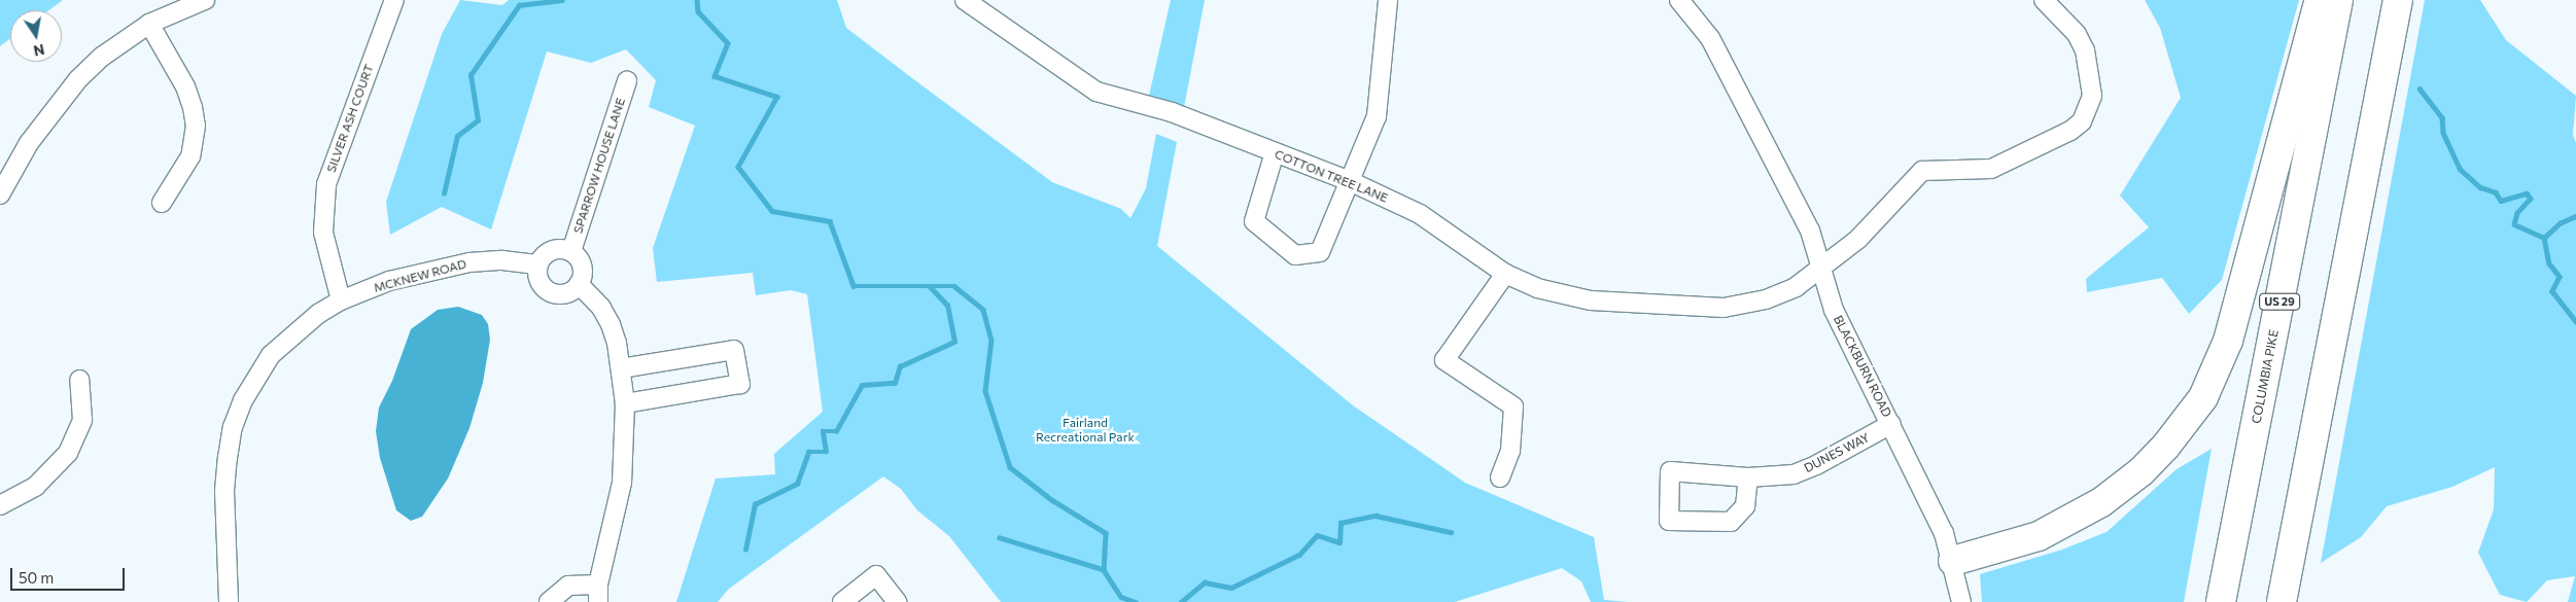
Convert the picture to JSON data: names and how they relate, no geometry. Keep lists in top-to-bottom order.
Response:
{
  "streets": {
    "highway": ["US 29", "COLUMBIA PIKE"],
    "street": [
      "SILVER ASH COURT",
      "SPARROW HOUSE LANE",
      "COTTON TREE LANE",
      "MCKNEW ROAD",
      "BLACKBURN ROAD",
      "DUNES WAY"
    ]
  },
  "crossings": [
    ["SILVER ASH COURT", "MCKNEW ROAD"],
    ["SPARROW HOUSE LANE", "MCKNEW ROAD"],
    ["COTTON TREE LANE", "BLACKBURN ROAD"],
    ["BLACKBURN ROAD", "DUNES WAY"]
  ],
  "parks": ["Fairland Recreational Park"],
  "scale_bar": "50 m",
  "north": "bottom"
}
